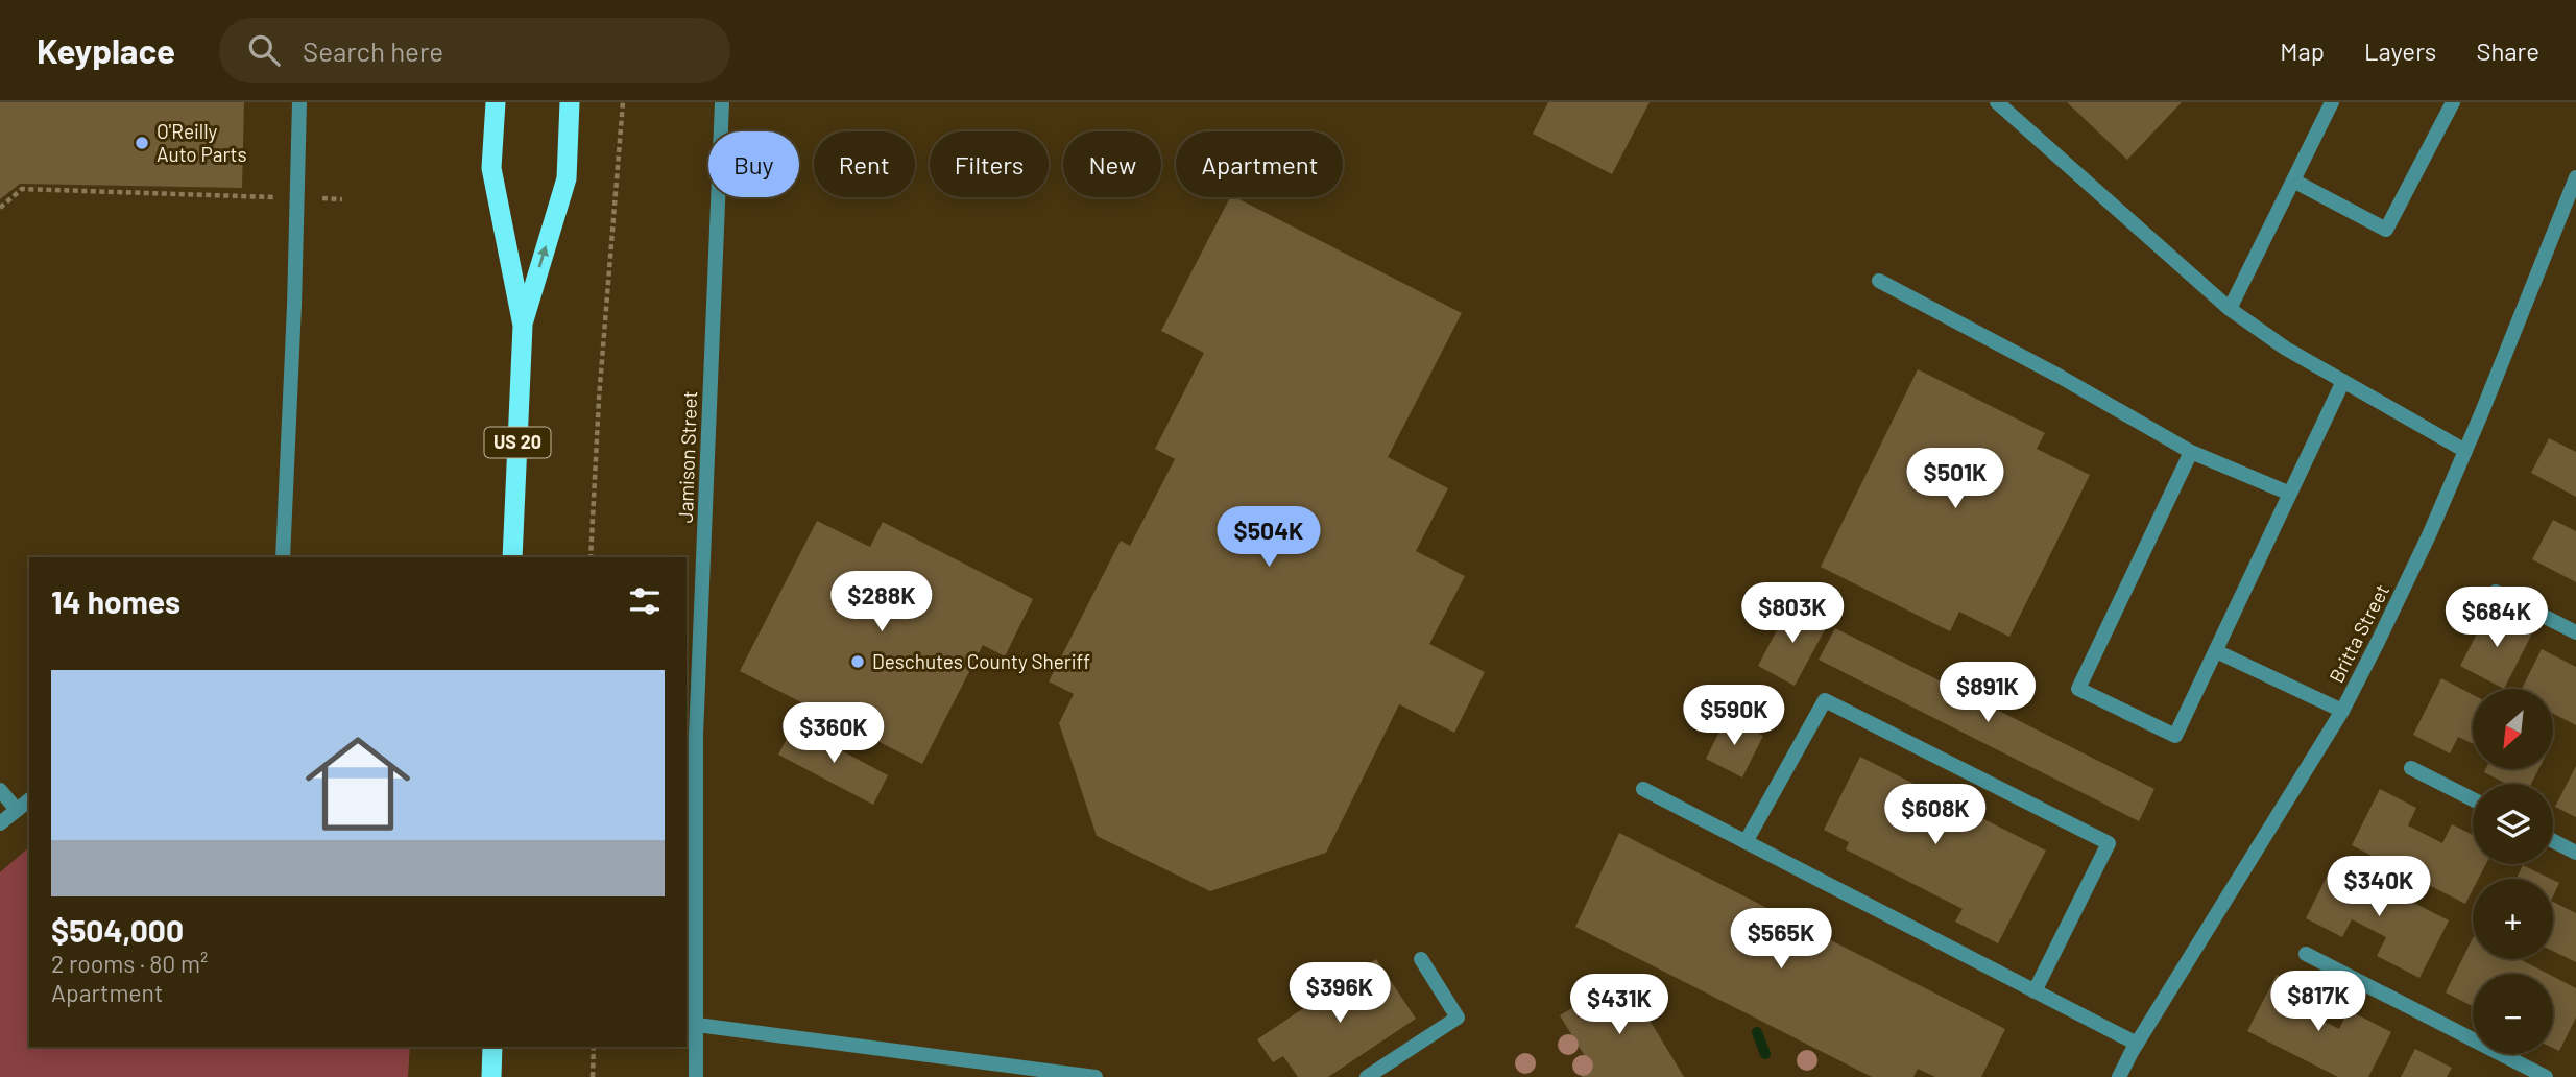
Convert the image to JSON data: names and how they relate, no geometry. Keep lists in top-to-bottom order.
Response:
{
  "streets": {
    "highway": ["US 20"],
    "street": ["Jamison Street", "Britta Street"]
  },
  "places": ["O'Reilly Auto Parts", "Deschutes County Sheriff"],
  "north": "bottom left",
  "page": {
    "header": "Keyplace",
    "search": "Search here",
    "nav": ["Map", "Layers", "Share"],
    "chip": [
      "Buy",
      "Rent",
      "Filters",
      "New",
      "Apartment"
    ],
    "price": [
      "$501K",
      "$504K",
      "$288K",
      "$803K",
      "$684K",
      "$891K",
      "$590K",
      "$360K",
      "$608K",
      "$340K",
      "$565K",
      "$396K",
      "$817K",
      "$431K"
    ],
    "heading": "14 homes",
    "list": [
      {
        "name": "$504,000",
        "note": "2 rooms · 80 m² · Apartment"
      }
    ],
    "map_buttons": ["+", "−"]
  }
}
